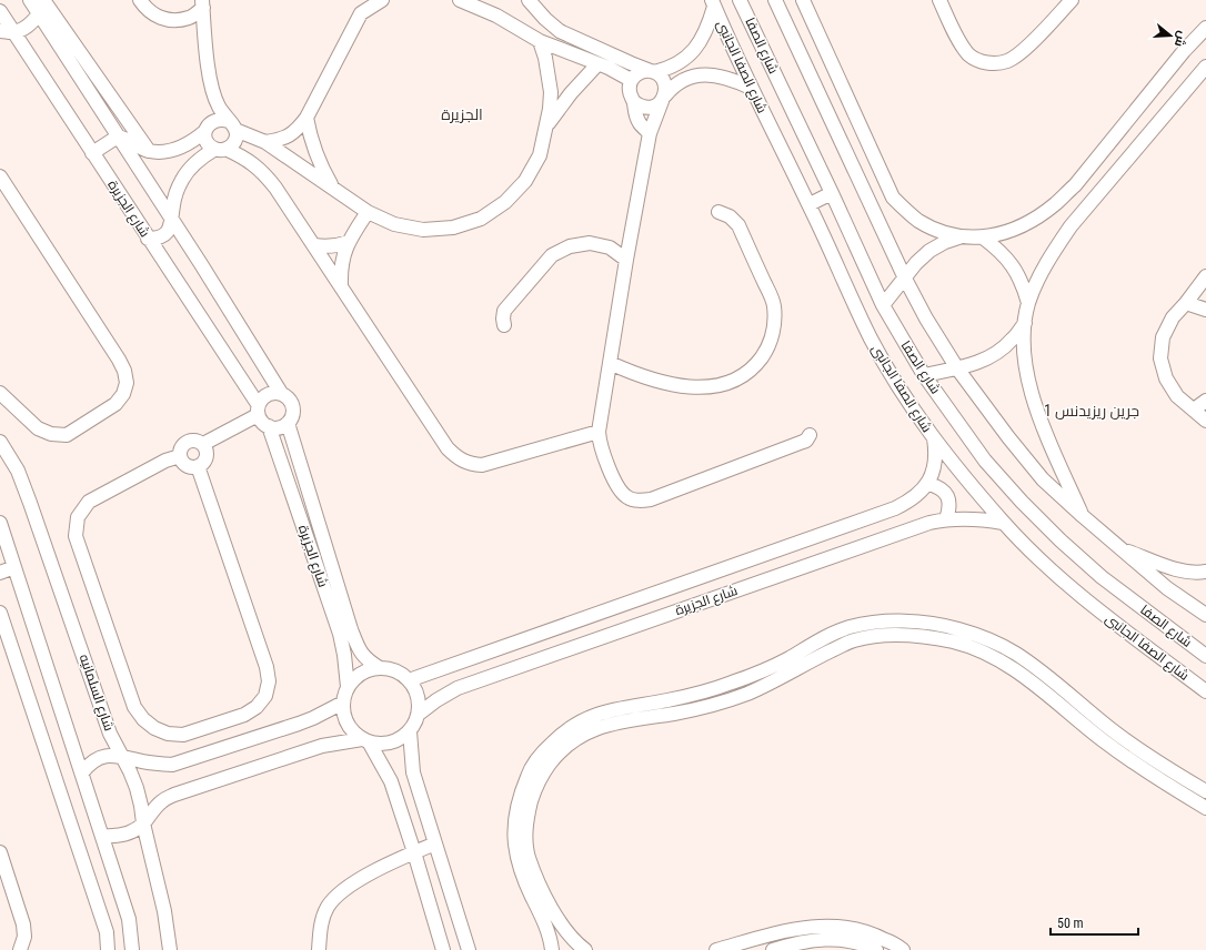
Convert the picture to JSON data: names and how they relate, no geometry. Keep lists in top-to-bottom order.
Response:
{
  "streets": {
    "street": [
      "شارع الصفا",
      "شارع الصفا الجانبى",
      "شارع الجزيرة",
      "شارع السلمانيه"
    ]
  },
  "crossings": [
    ["شارع الصفا الجانبى", "شارع الجزيرة"]
  ],
  "districts": ["الجزيرة", "جرين ريزيدنس 1"],
  "scale_bar": "50 m",
  "north": "right"
}
